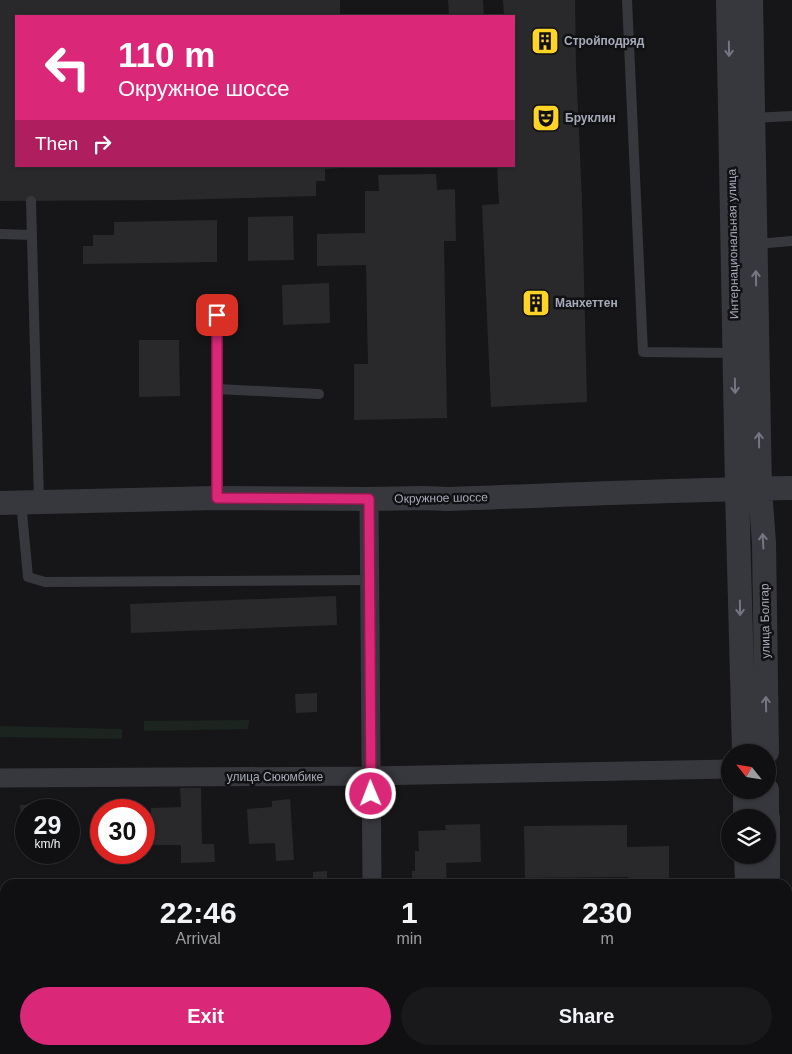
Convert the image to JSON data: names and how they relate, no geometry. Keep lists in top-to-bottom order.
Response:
{
  "streets": {
    "street": [
      "Интернациональная улица",
      "Окружное шоссе",
      "улица Болгар",
      "улица Сююмбике"
    ]
  },
  "crossings": [
    ["Интернациональная улица", "Окружное шоссе"],
    ["Интернациональная улица", "улица Болгар"],
    ["Окружное шоссе", "улица Болгар"]
  ],
  "places": {
    "building": ["Стройподряд", "Манхеттен"],
    "theatre": ["Бруклин"]
  },
  "north": "top left",
  "page": {
    "turn": ["110 m", "Окружное шоссе"],
    "then": "Then",
    "speed": "29 km/h",
    "limit": "30",
    "eta": [
      "22:46",
      "Arrival",
      "1",
      "min",
      "230",
      "m"
    ],
    "buttons": ["Exit", "Share"]
  }
}
